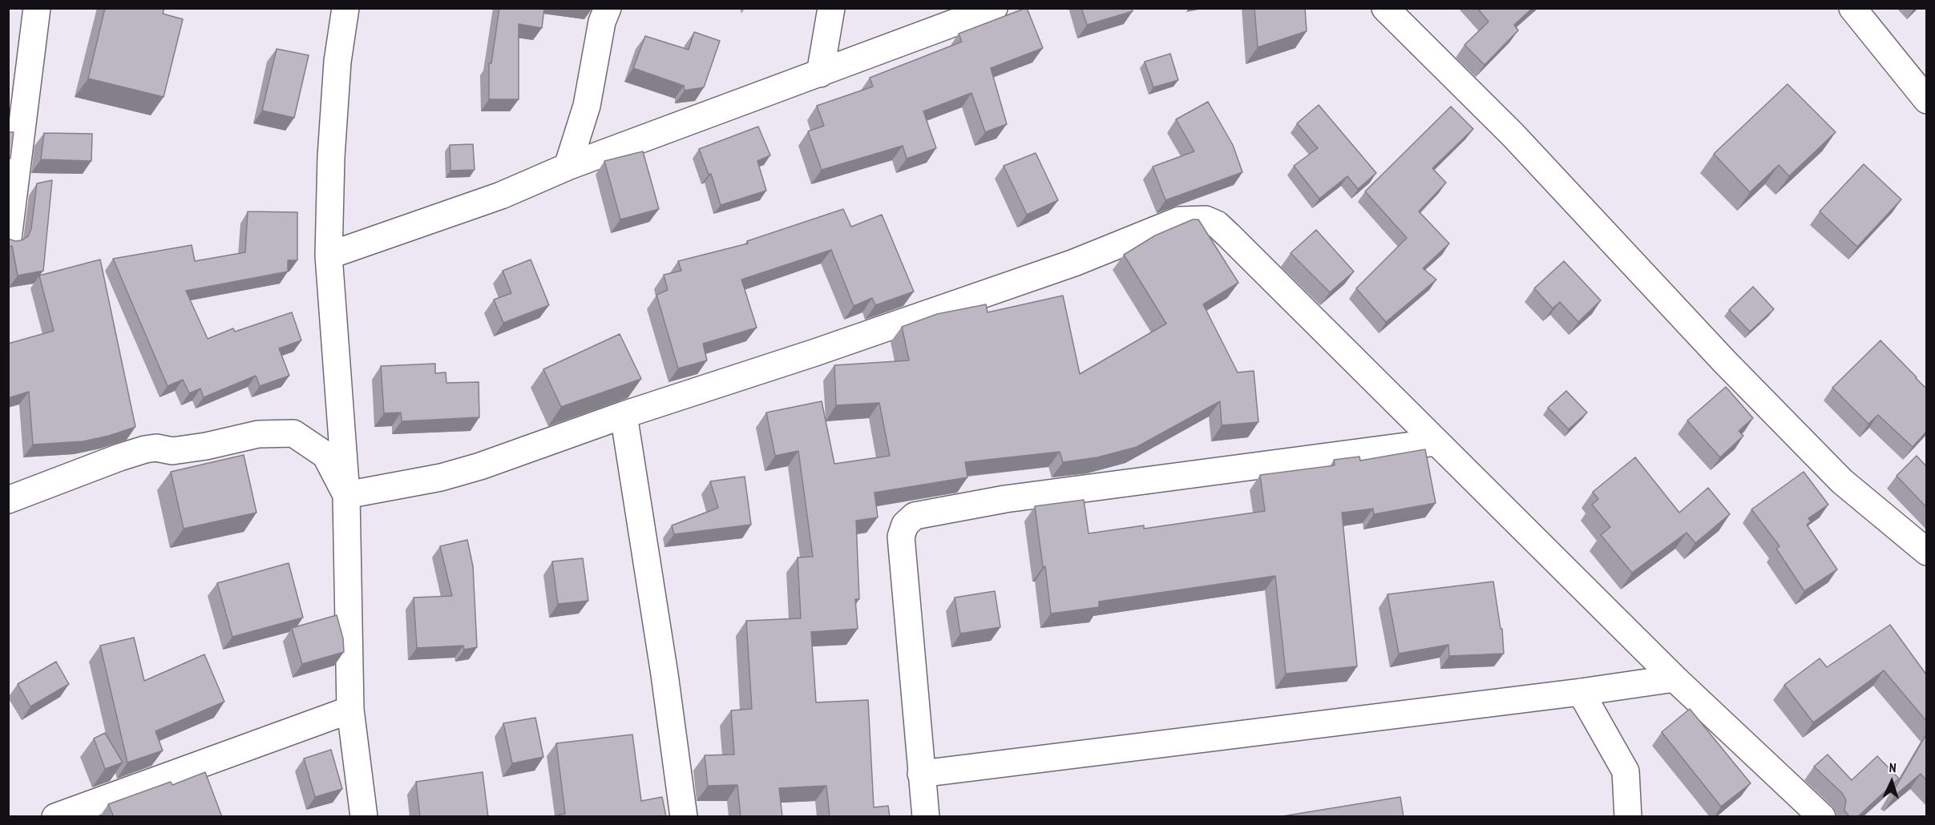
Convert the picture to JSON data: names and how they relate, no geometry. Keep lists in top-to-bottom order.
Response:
{
  "north": "top"
}
